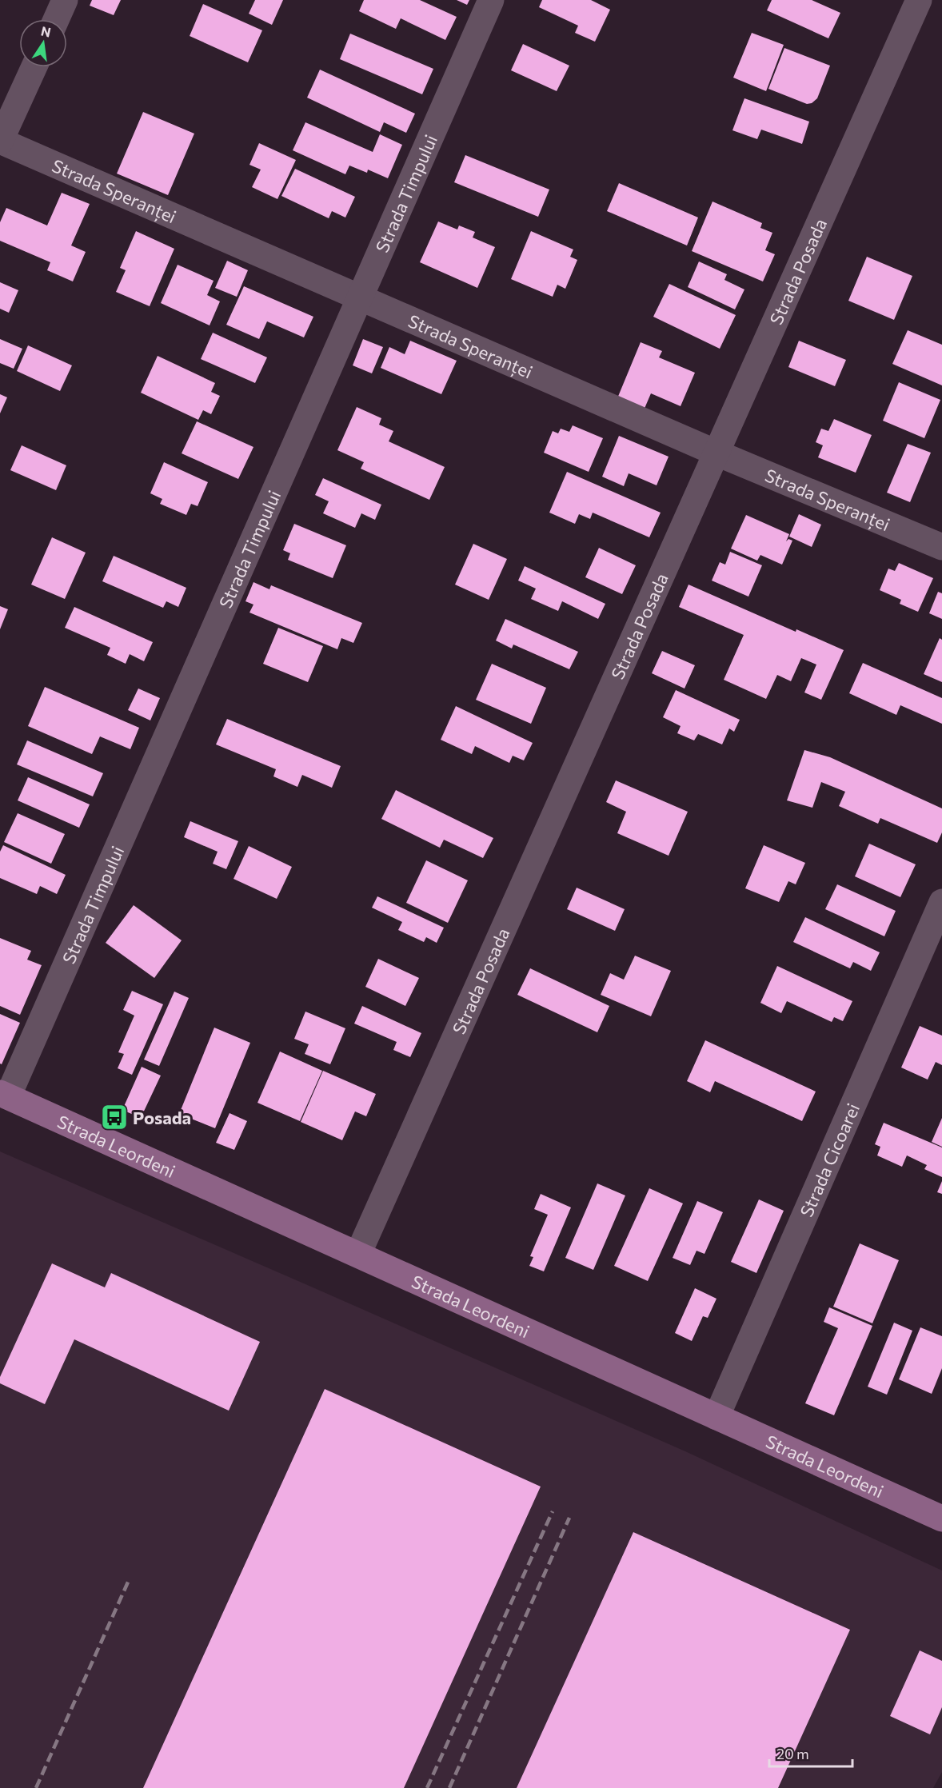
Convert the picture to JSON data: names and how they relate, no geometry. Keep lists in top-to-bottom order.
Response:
{
  "streets": {
    "main road": ["Strada Leordeni"],
    "street": [
      "Strada Speranței",
      "Strada Timpului",
      "Strada Posada",
      "Strada Cicoarei"
    ]
  },
  "crossings": [
    ["Strada Speranței", "Strada Timpului"],
    ["Strada Speranței", "Strada Posada"],
    ["Strada Timpului", "Strada Leordeni"],
    ["Strada Posada", "Strada Leordeni"],
    ["Strada Leordeni", "Strada Cicoarei"]
  ],
  "places": {
    "bus stop": ["Posada"]
  },
  "scale_bar": "20 m",
  "north": "top"
}
